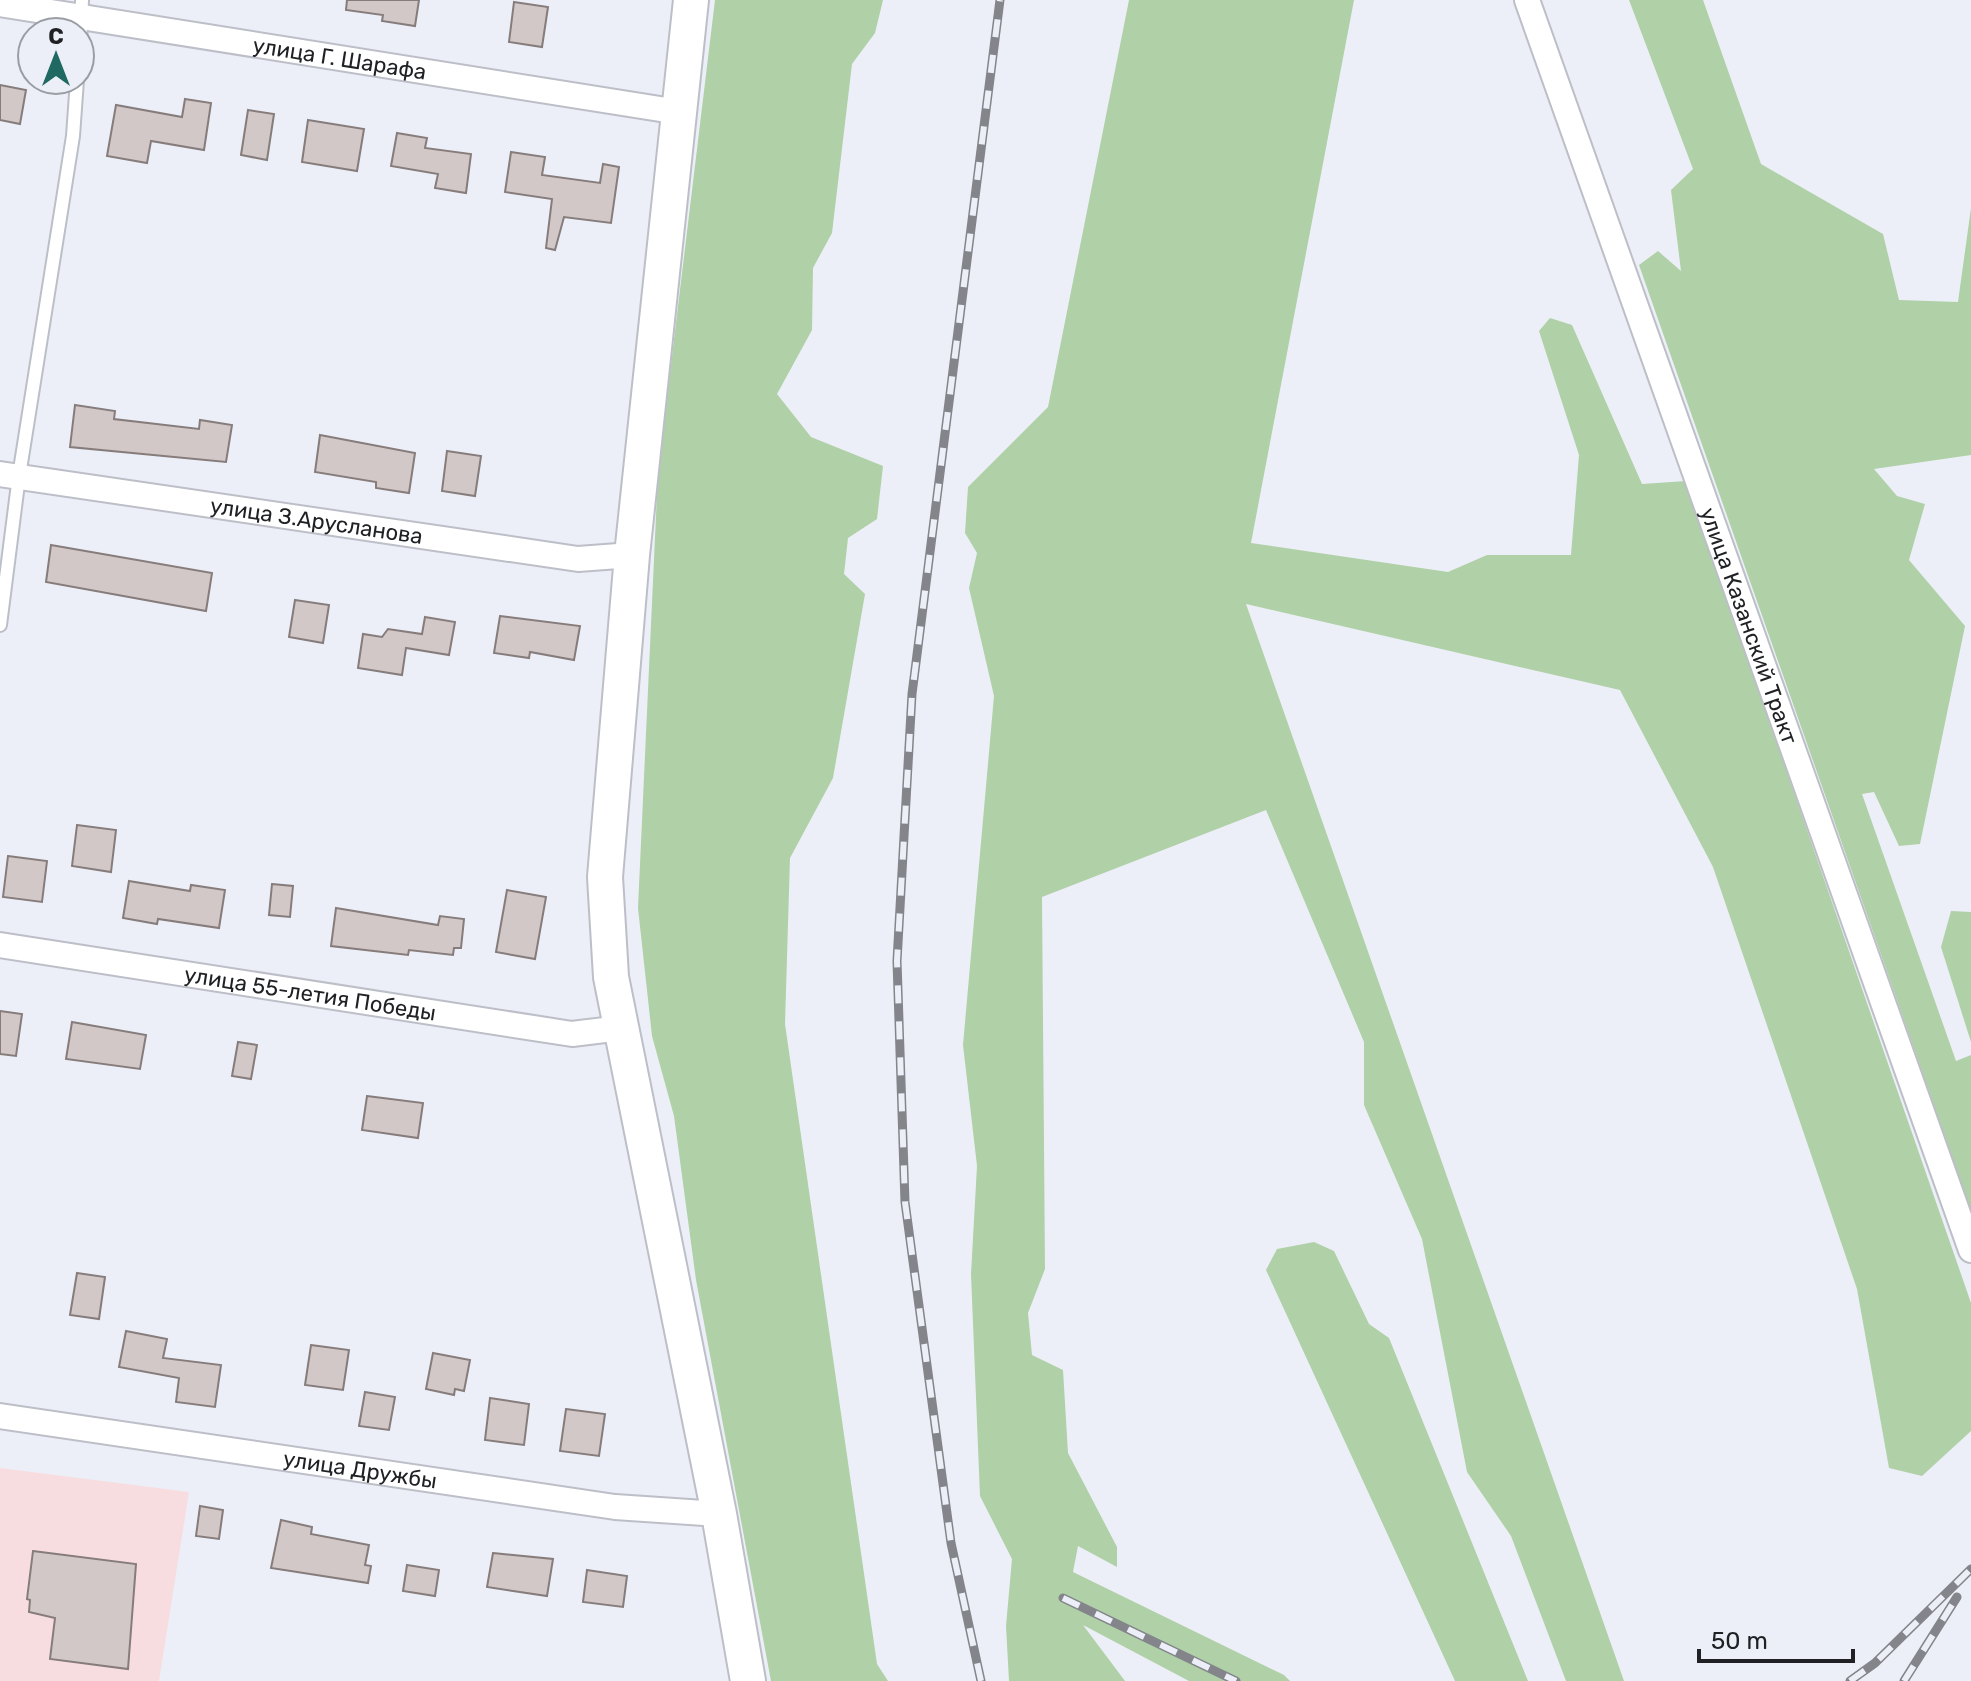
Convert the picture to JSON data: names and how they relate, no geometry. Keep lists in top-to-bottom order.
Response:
{
  "streets": {
    "street": [
      "улица Г. Шарафа",
      "улица З.Арусланова",
      "улица Казанский Тракт",
      "улица 55-летия Победы",
      "улица Дружбы"
    ]
  },
  "scale_bar": "50 m",
  "north": "top"
}
